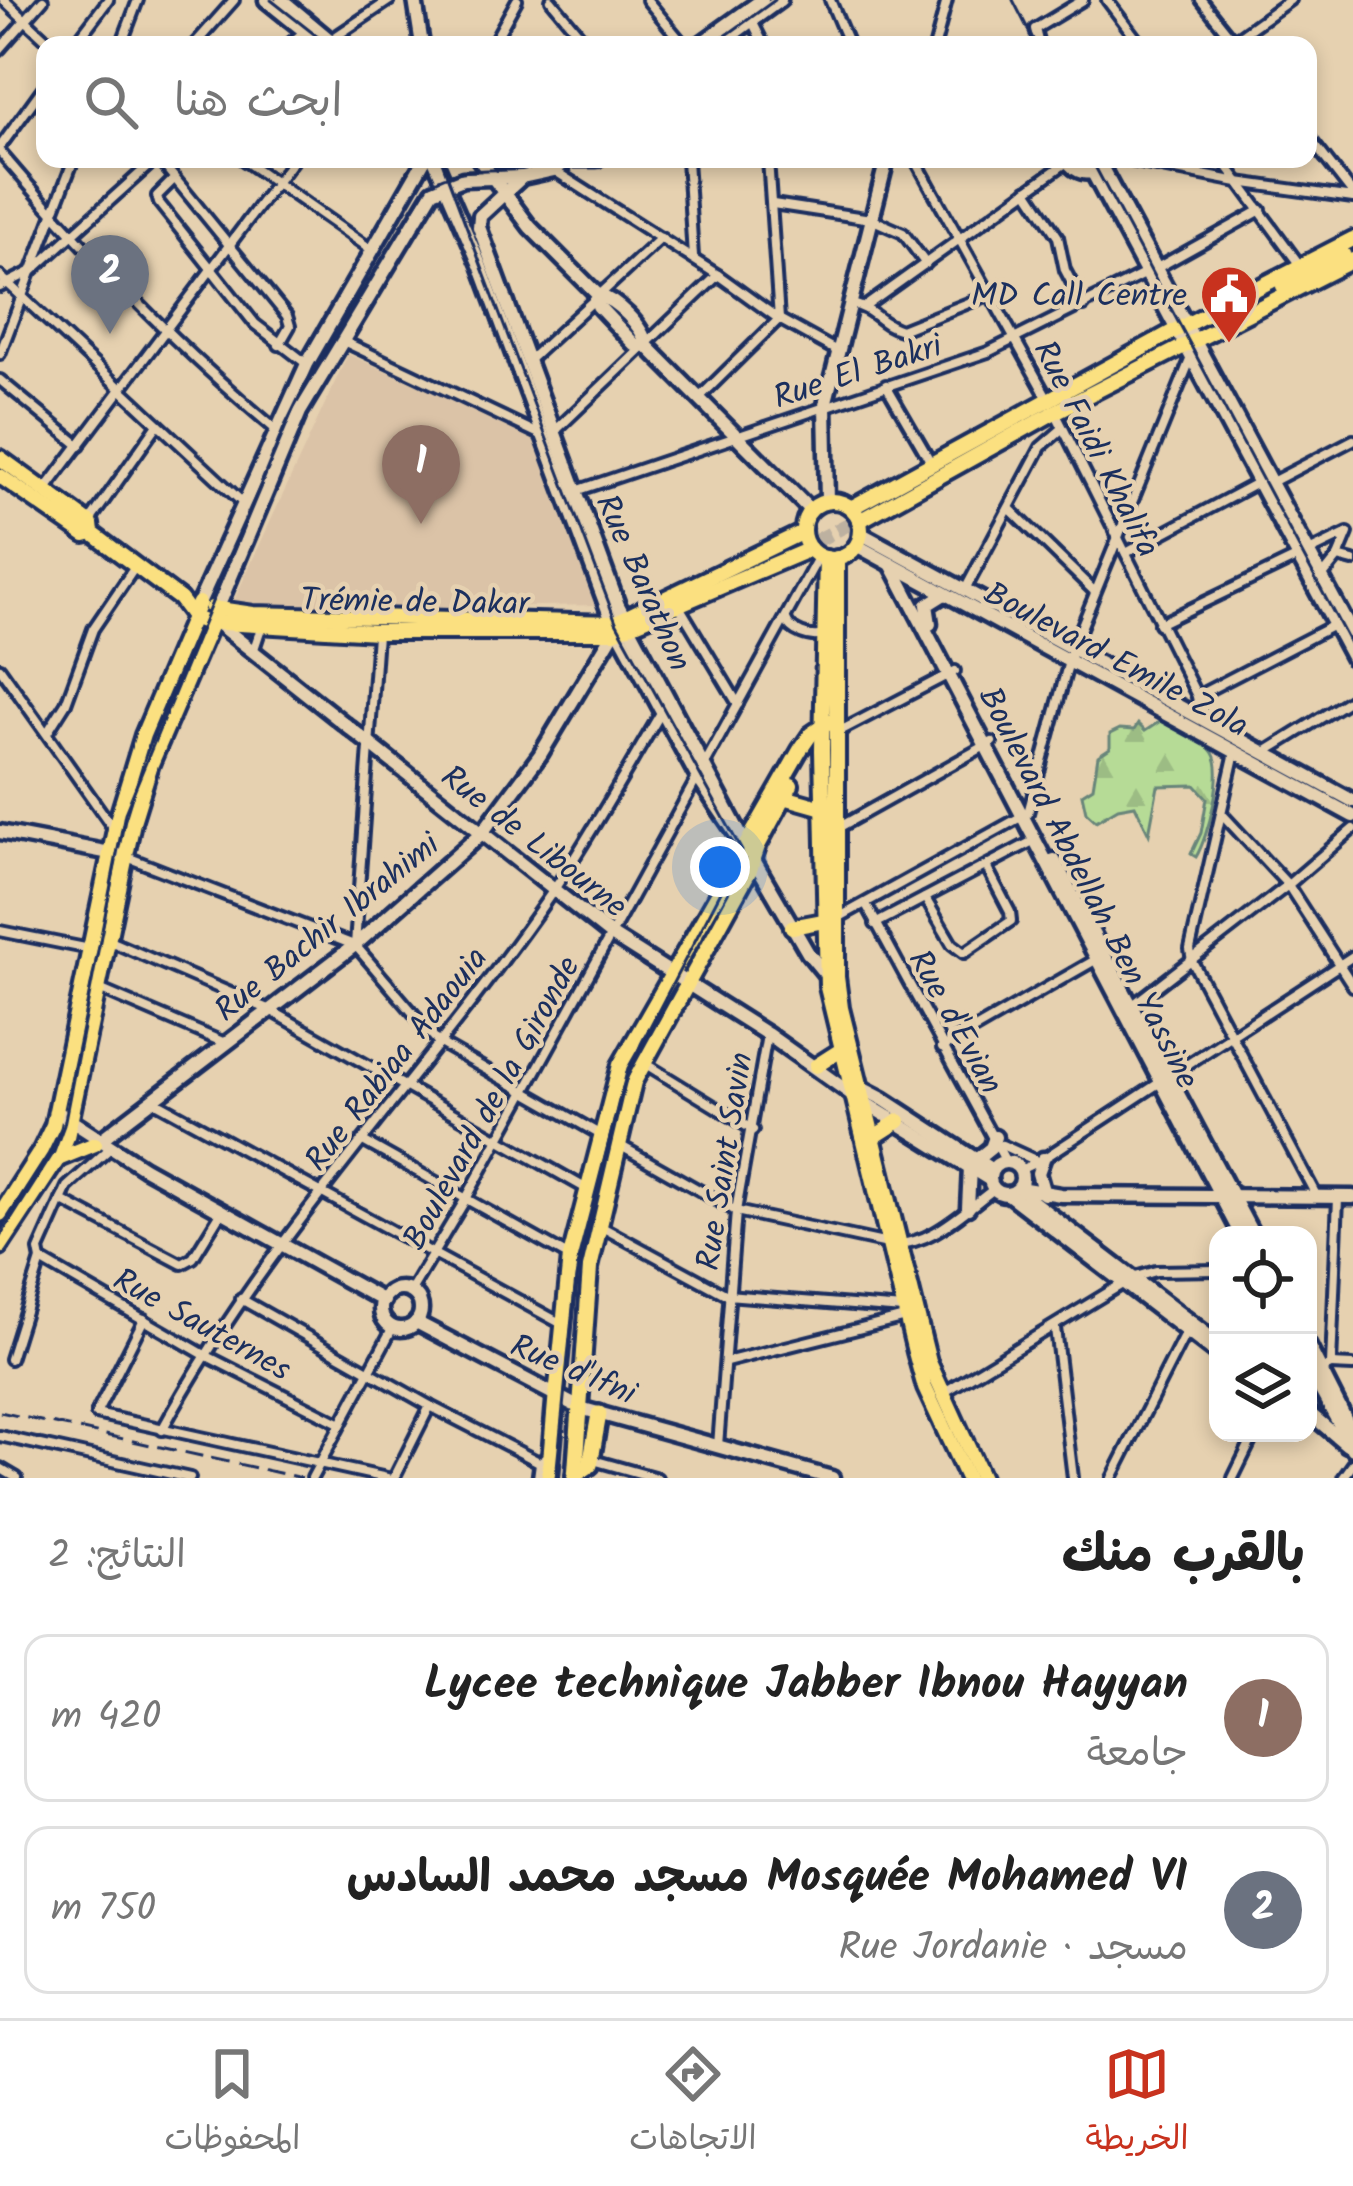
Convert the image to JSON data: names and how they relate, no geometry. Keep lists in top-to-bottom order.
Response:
{
  "streets": {
    "main road": ["Trémie de Dakar"],
    "street": [
      "Rue El Bakri",
      "Rue Faidi Khalifa",
      "Rue Barathon",
      "Boulevard Emile Zola",
      "Rue de Libourne",
      "Boulevard Abdellah Ben Yassine",
      "Rue Bachir Ibrahimi",
      "Rue d'Evian",
      "Rue Rabiaa Adaouia",
      "Boulevard de la Gironde",
      "Rue Saint Savin",
      "Rue Sauternes",
      "Rue d'Ifni"
    ]
  },
  "crossings": [
    ["Rue El Bakri", "Rue Faidi Khalifa"],
    ["Rue El Bakri", "Rue Barathon"],
    ["Rue Faidi Khalifa", "Boulevard Emile Zola"],
    ["Rue Barathon", "Rue Bachir Ibrahimi"],
    ["Rue Barathon", "Boulevard de la Gironde"],
    ["Boulevard Emile Zola", "Boulevard Abdellah Ben Yassine"],
    ["Boulevard Emile Zola", "Boulevard de la Gironde"],
    ["Rue de Libourne", "Rue Bachir Ibrahimi"],
    ["Rue de Libourne", "Rue Rabiaa Adaouia"],
    ["Rue de Libourne", "Boulevard de la Gironde"],
    ["Rue de Libourne", "Rue Saint Savin"],
    ["Rue Rabiaa Adaouia", "Rue Sauternes"],
    ["Boulevard de la Gironde", "Rue d'Ifni"],
    ["Rue Saint Savin", "Rue d'Ifni"]
  ],
  "places": {
    "public building": ["MD Call Centre"]
  },
  "page": {
    "search": "ابحث هنا",
    "pins": ["2", "1"],
    "heading": ["بالقرب منك", "النتائج: 2"],
    "list": [
      {
        "mark": "1",
        "name": "Lycee technique Jabber Ibnou Hayyan",
        "note": "جامعة",
        "value": "420 m"
      },
      {
        "mark": "2",
        "name": "Mosquée Mohamed VI مسجد محمد السادس",
        "note": "مسجد · Rue Jordanie",
        "value": "750 m"
      }
    ],
    "nav": ["الخريطة", "الاتجاهات", "المحفوظات"]
  }
}
